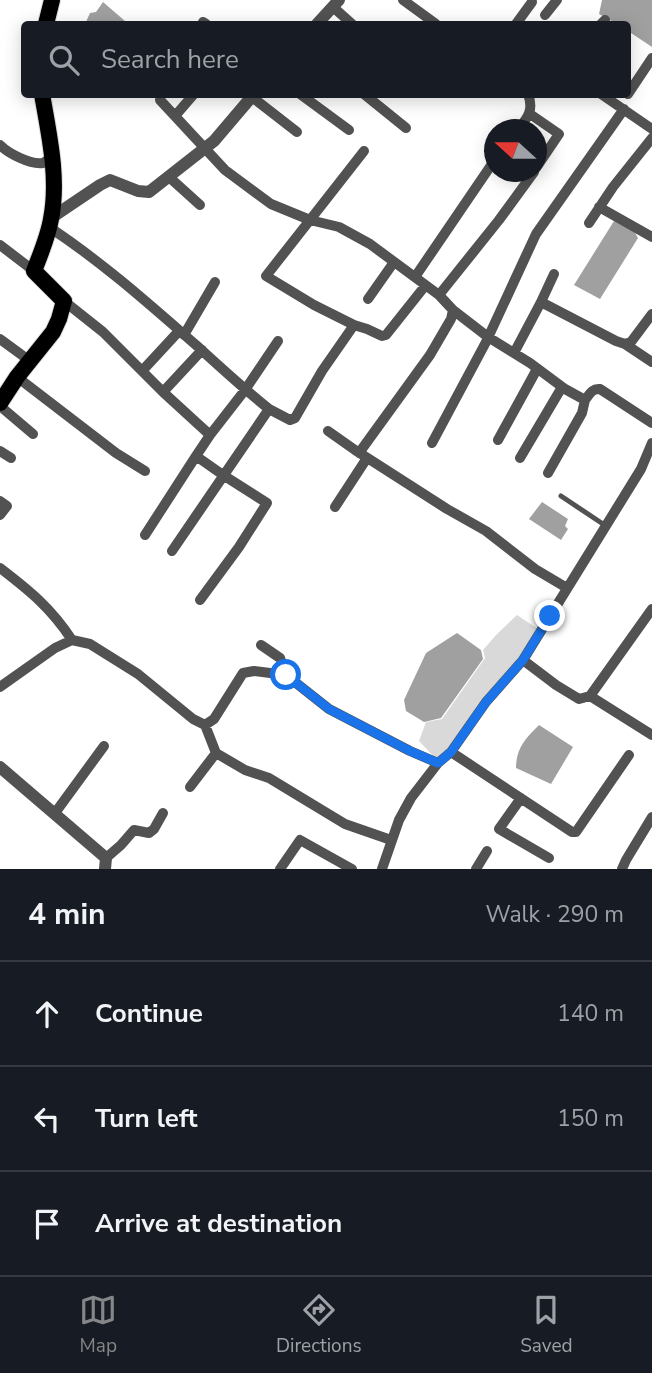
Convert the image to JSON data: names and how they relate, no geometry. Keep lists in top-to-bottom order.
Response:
{
  "north": "left",
  "page": {
    "search": "Search here",
    "heading": ["4 min", "Walk · 290 m"],
    "list": [
      ["Continue", "140 m"],
      ["Turn left", "150 m"],
      "Arrive at destination"
    ],
    "nav": ["Map", "Directions", "Saved"]
  }
}
